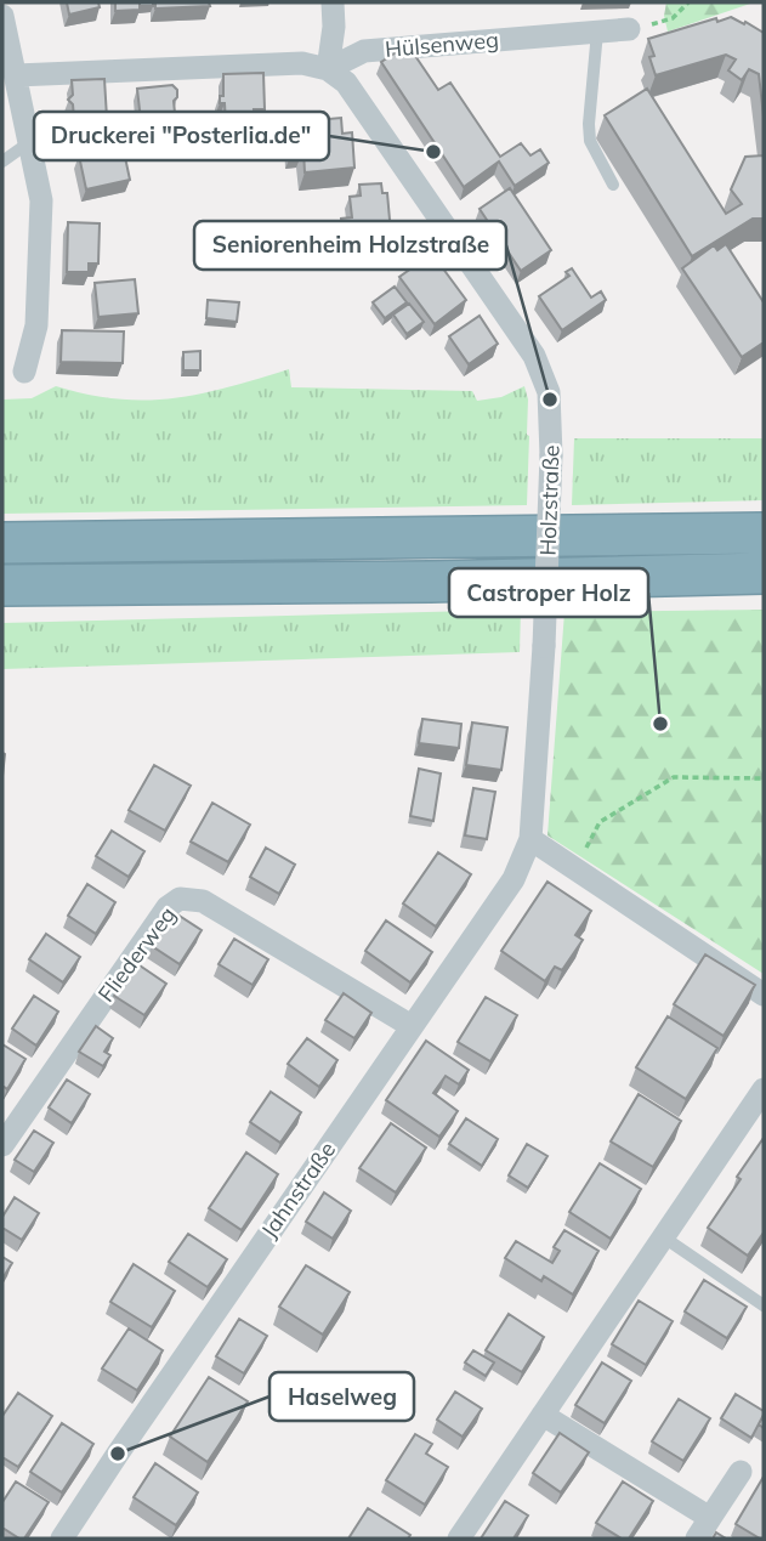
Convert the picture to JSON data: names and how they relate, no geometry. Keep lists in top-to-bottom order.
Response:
{
  "streets": {
    "street": [
      "Hülsenweg",
      "Holzstraße",
      "Fliederweg",
      "Jahnstraße"
    ]
  },
  "crossings": [
    ["Hülsenweg", "Holzstraße"],
    ["Holzstraße", "Jahnstraße"],
    ["Fliederweg", "Jahnstraße"]
  ],
  "places": [
    "Druckerei \"Posterlia.de\"",
    "Seniorenheim Holzstraße",
    "Castroper Holz",
    "Haselweg"
  ]
}
